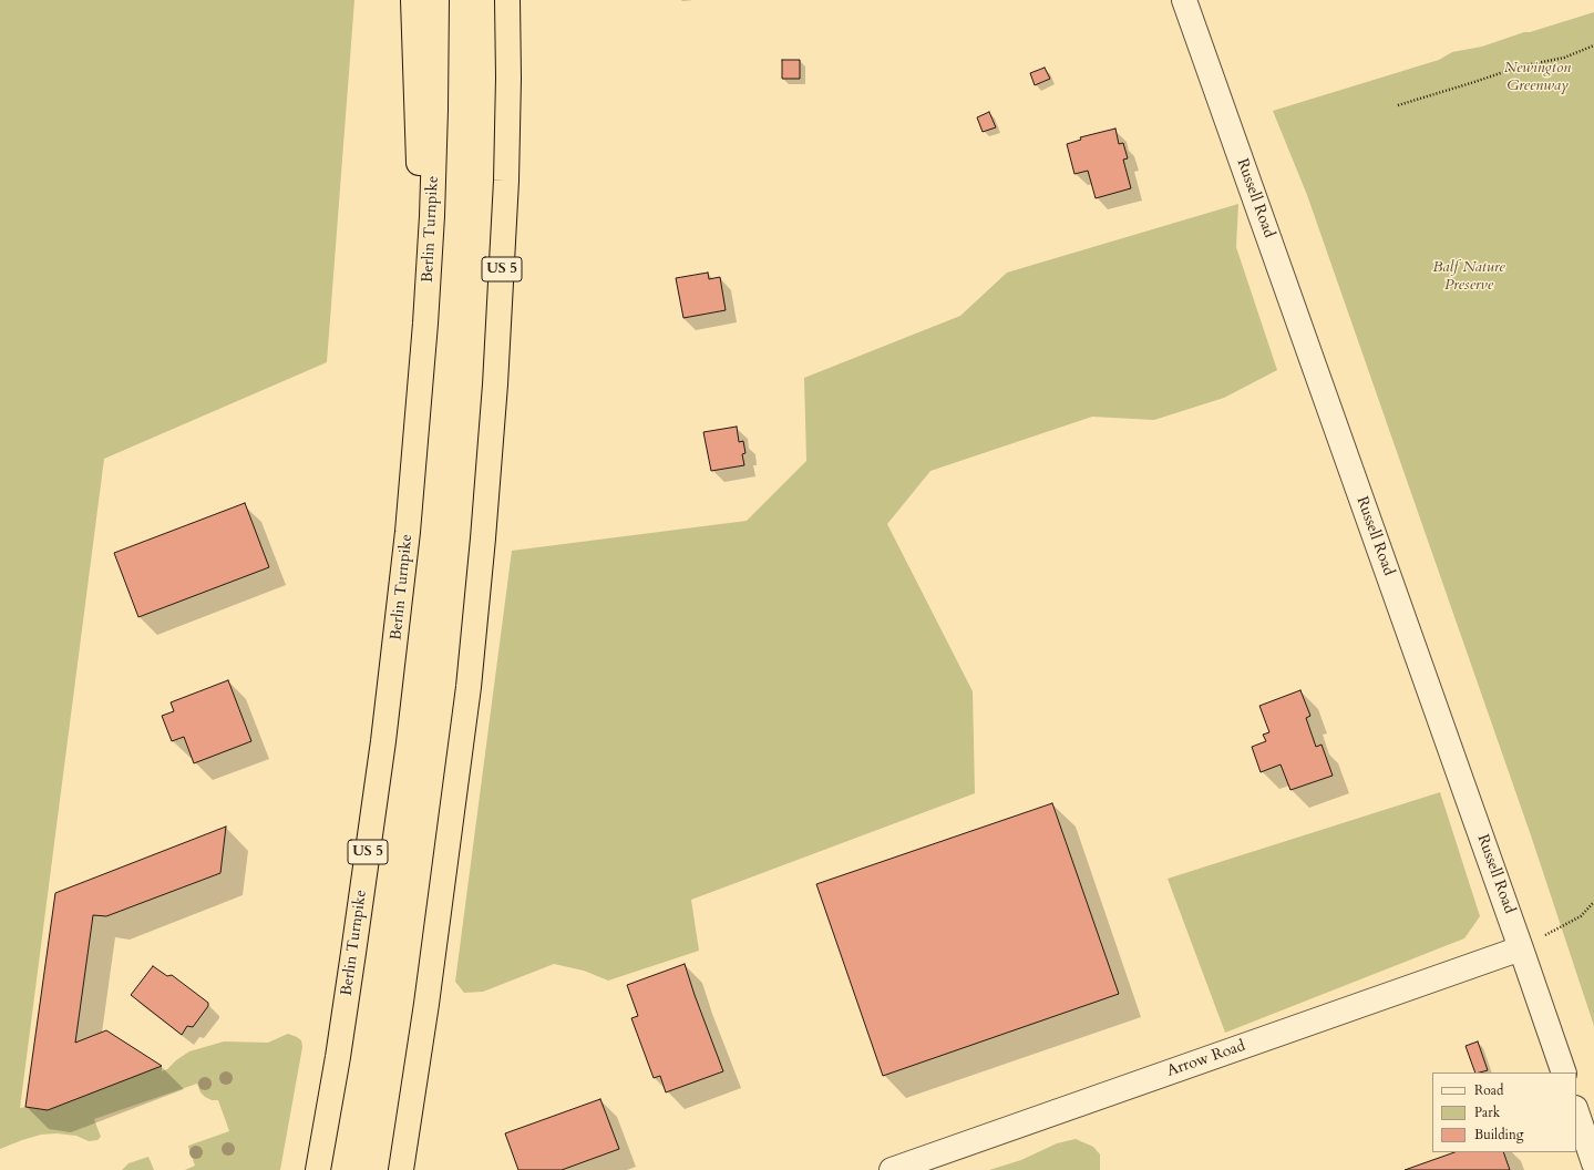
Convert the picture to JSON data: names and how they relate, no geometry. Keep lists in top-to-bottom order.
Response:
{
  "streets": {
    "highway": ["Berlin Turnpike", "US 5"],
    "street": ["Russell Road", "Arrow Road"]
  },
  "crossings": [
    ["Russell Road", "Arrow Road"]
  ],
  "parks": ["Newington Greenway", "Balf Nature Preserve"],
  "legend": ["Road", "Park", "Building"]
}
